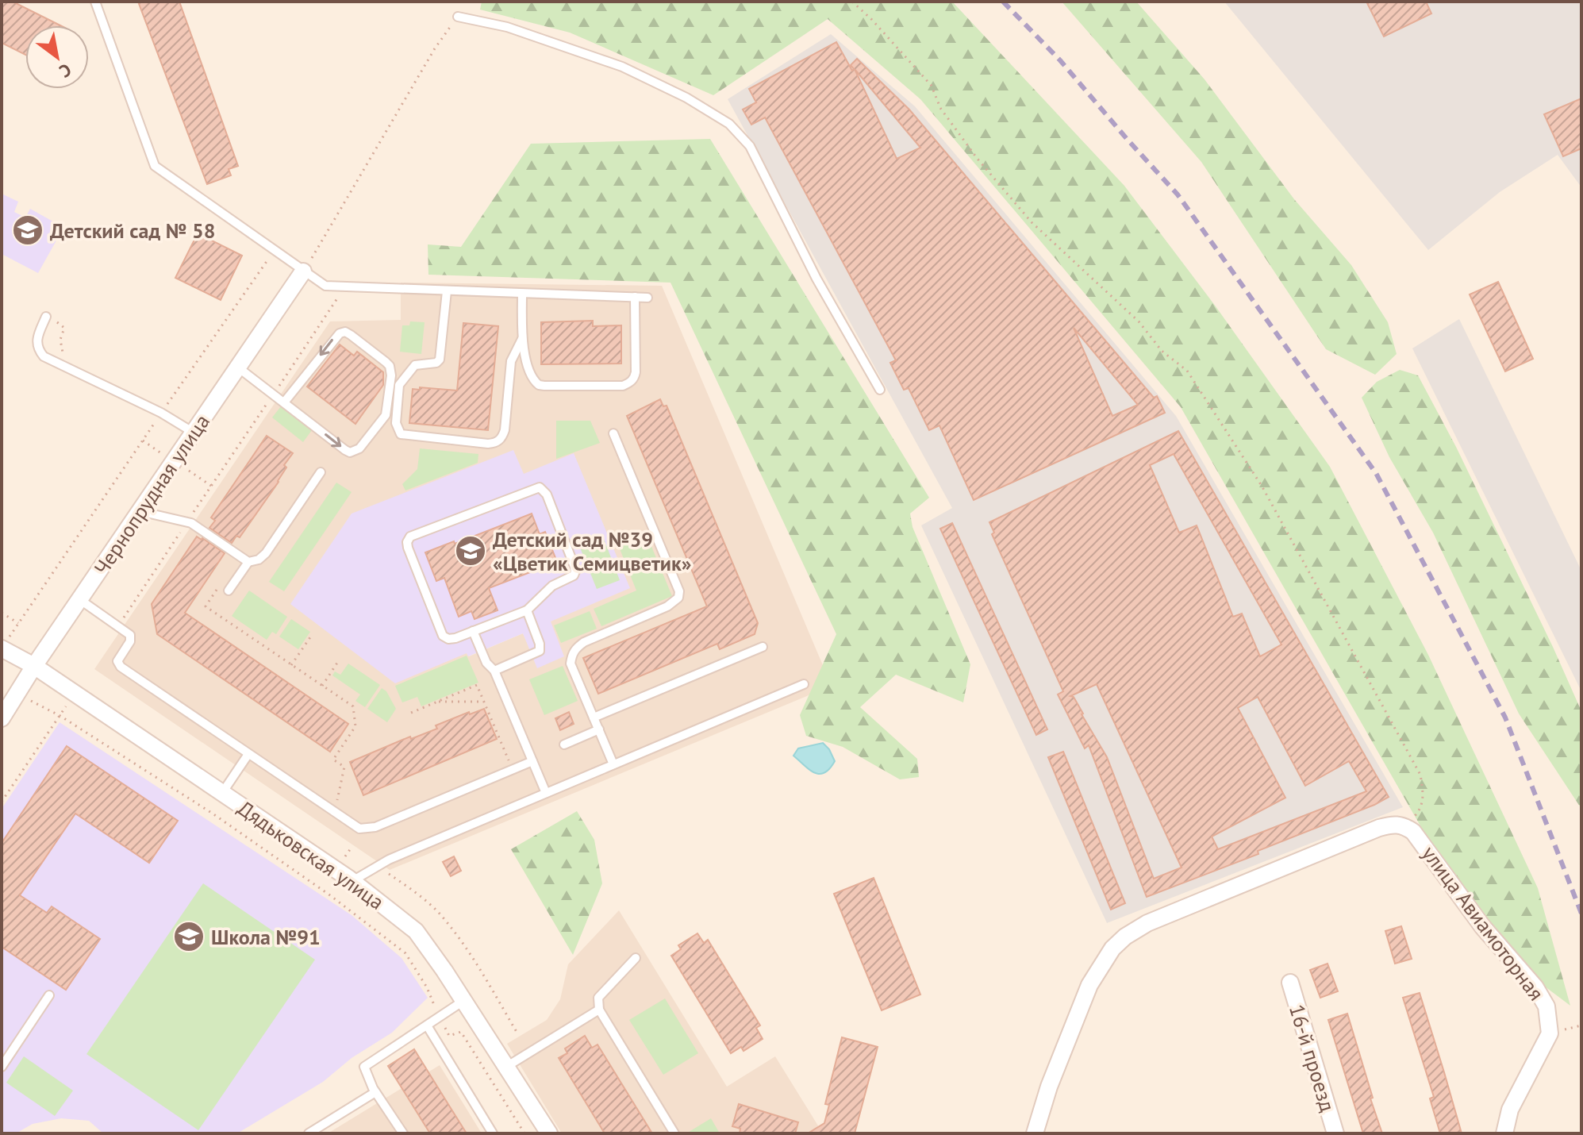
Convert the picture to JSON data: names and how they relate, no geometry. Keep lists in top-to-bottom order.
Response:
{
  "streets": {
    "street": [
      "Чернопрудная улица",
      "Дядьковская улица",
      "улица Авиамоторная",
      "16-й проезд"
    ]
  },
  "crossings": [
    ["Чернопрудная улица", "Дядьковская улица"]
  ],
  "places": {
    "school or university": ["Детский сад № 58", "Детский сад №39 «Цветик Семицветик»", "Школа №91"]
  },
  "north": "bottom right"
}
